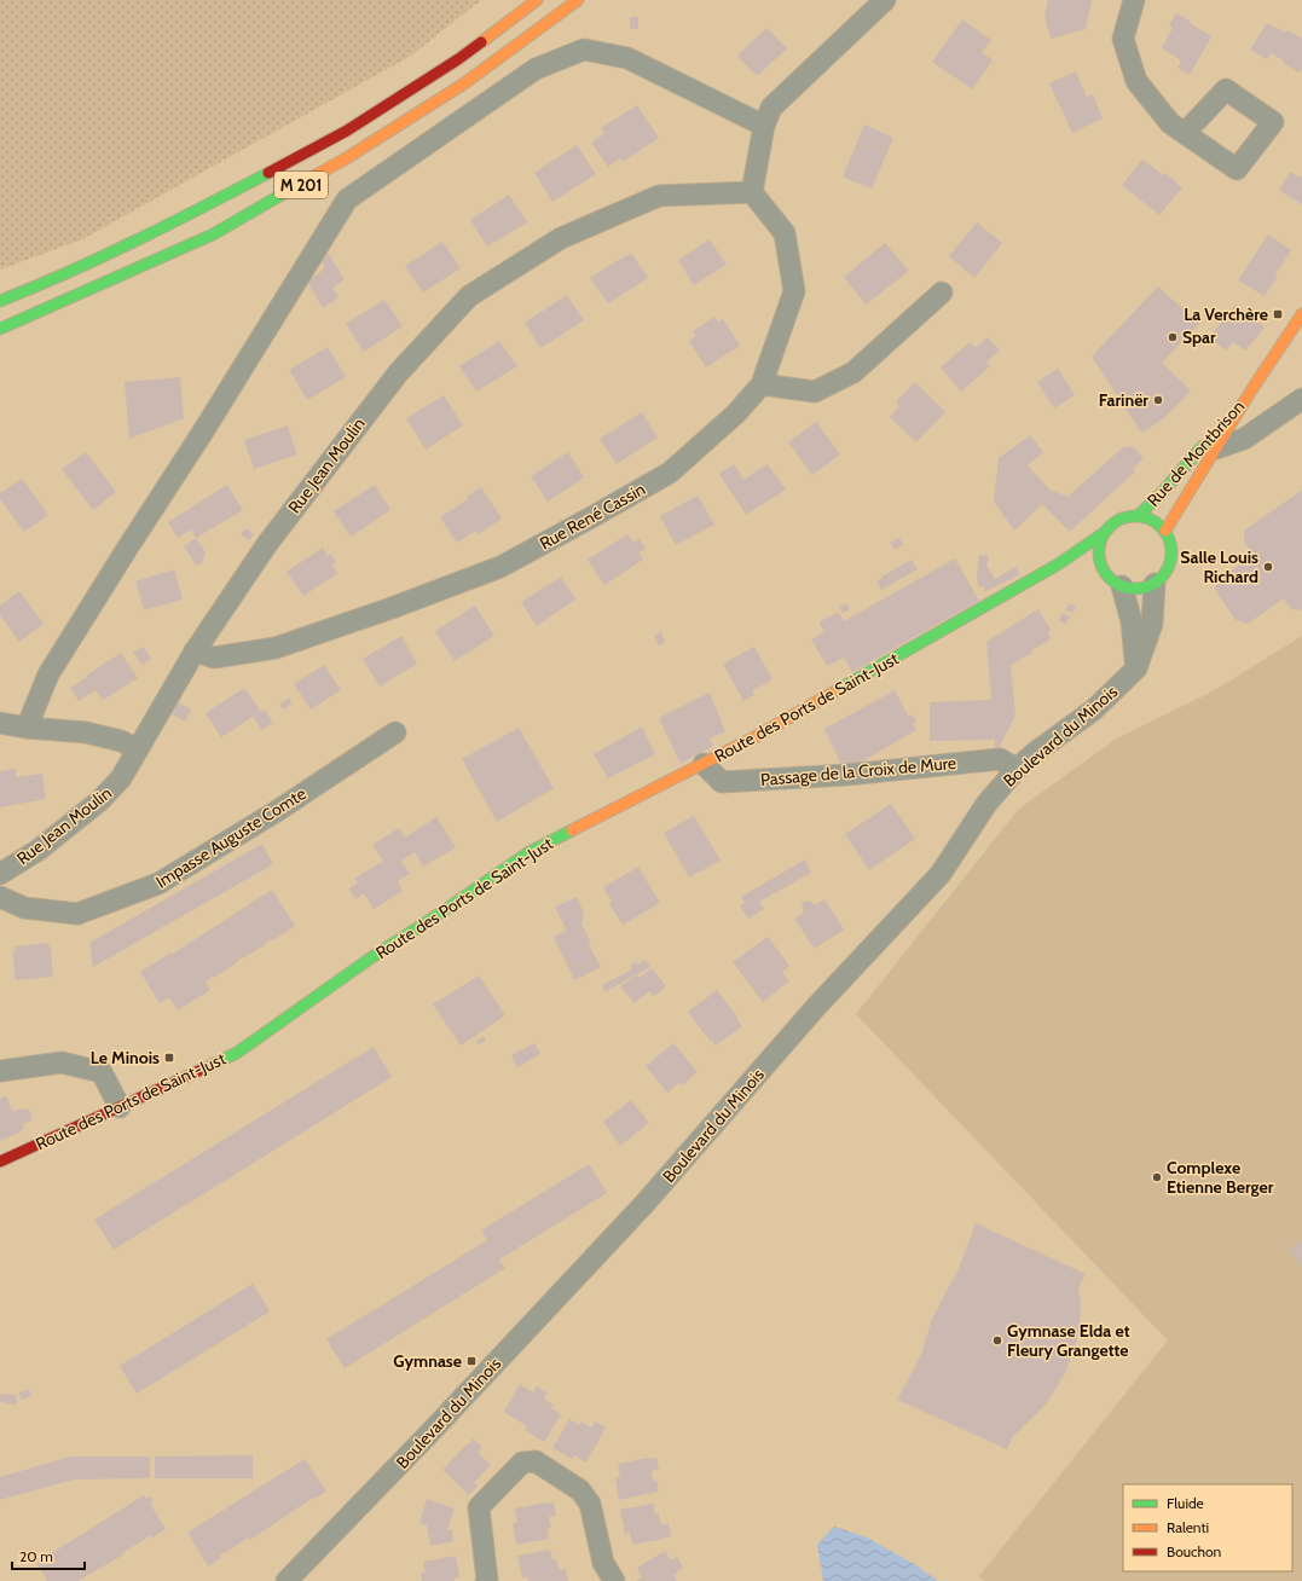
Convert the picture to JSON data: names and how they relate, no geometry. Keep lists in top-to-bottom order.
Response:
{
  "streets": {
    "main road": ["M 201", "Rue de Montbrison", "Route des Ports de Saint-Just"],
    "street": [
      "Rue Jean Moulin",
      "Rue René Cassin",
      "Boulevard du Minois",
      "Passage de la Croix de Mure",
      "Impasse Auguste Comte"
    ]
  },
  "crossings": [
    ["Rue de Montbrison", "Route des Ports de Saint-Just"],
    ["Rue de Montbrison", "Boulevard du Minois"],
    ["Rue Jean Moulin", "Rue René Cassin"],
    ["Route des Ports de Saint-Just", "Boulevard du Minois"],
    ["Route des Ports de Saint-Just", "Passage de la Croix de Mure"],
    ["Boulevard du Minois", "Passage de la Croix de Mure"]
  ],
  "places": {
    "transit": ["La Verchère", "Le Minois", "Gymnase"],
    "other": [
      "Spar",
      "Farinër",
      "Salle Louis Richard",
      "Complexe Etienne Berger",
      "Gymnase Elda et Fleury Grangette"
    ]
  },
  "legend": ["Fluide", "Ralenti", "Bouchon"],
  "scale_bar": "20 m"
}
